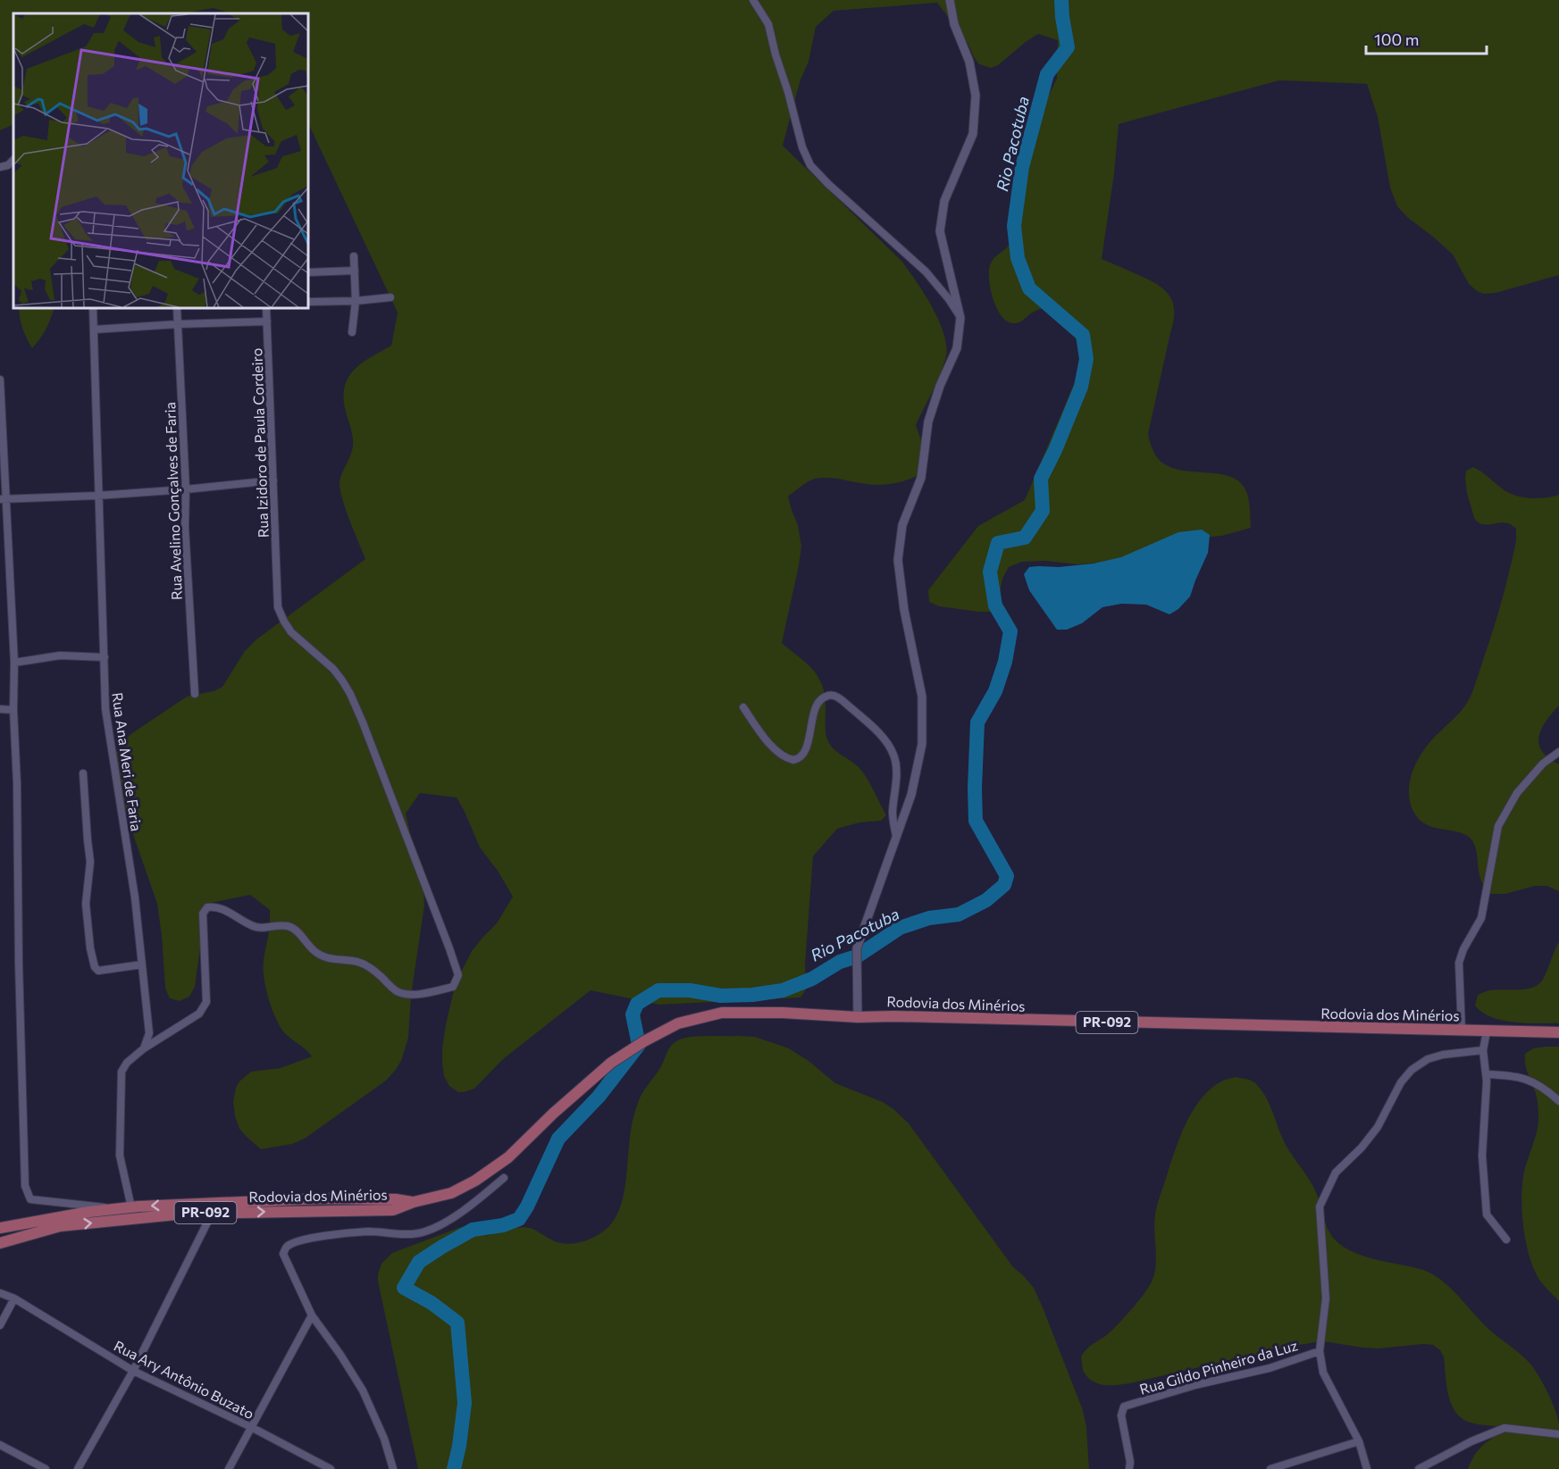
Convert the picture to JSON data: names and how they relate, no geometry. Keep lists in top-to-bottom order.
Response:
{
  "streets": {
    "main road": ["Rodovia dos Minérios", "PR-092"],
    "street": [
      "Rua Izidoro de Paula Cordeiro",
      "Rua Avelino Gonçalves de Faria",
      "Rua Ana Meri de Faria",
      "Rua Gildo Pinheiro da Luz",
      "Rua Ary Antônio Buzato"
    ]
  },
  "crossings": [
    ["Rua Izidoro de Paula Cordeiro", "Rua Ana Meri de Faria"]
  ],
  "water": ["Rio Pacotuba"],
  "scale_bar": "100 m"
}
